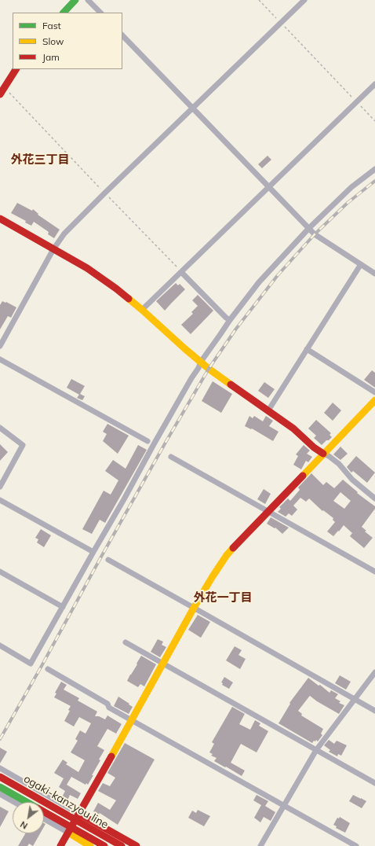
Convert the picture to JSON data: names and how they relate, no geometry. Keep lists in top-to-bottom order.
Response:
{
  "streets": {
    "street": ["ogaki-kanzyou line"]
  },
  "districts": ["外花三丁目", "外花一丁目"],
  "legend": ["Fast", "Slow", "Jam"],
  "north": "bottom left"
}
